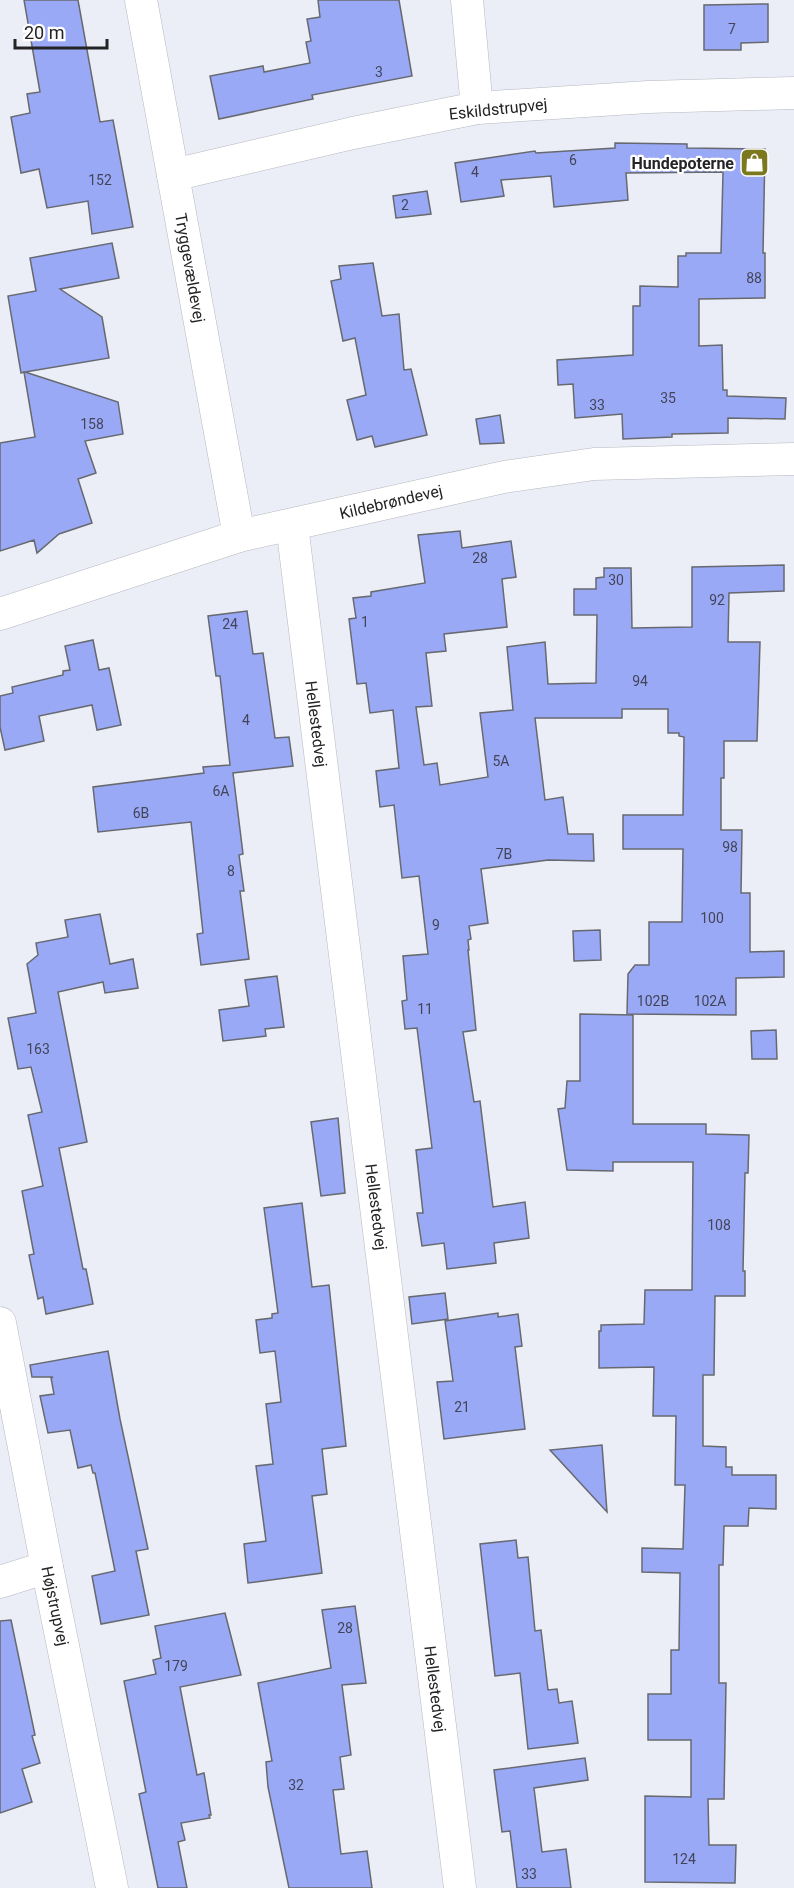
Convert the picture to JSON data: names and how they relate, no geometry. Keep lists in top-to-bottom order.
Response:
{
  "streets": {
    "street": [
      "Eskildstrupvej",
      "Tryggevældevej",
      "Kildebrøndevej",
      "Hellestedvej",
      "Højstrupvej"
    ]
  },
  "crossings": [
    ["Eskildstrupvej", "Tryggevældevej"],
    ["Tryggevældevej", "Kildebrøndevej"],
    ["Kildebrøndevej", "Hellestedvej"]
  ],
  "places": {
    "shop": ["Hundepoterne"]
  },
  "house_numbers": [
    "7",
    "3",
    "6",
    "4",
    "152",
    "2",
    "88",
    "35",
    "33",
    "158",
    "28",
    "30",
    "92",
    "1",
    "24",
    "94",
    "4",
    "5A",
    "6A",
    "6B",
    "98",
    "7B",
    "8",
    "100",
    "9",
    "102B",
    "102A",
    "11",
    "163",
    "108",
    "21",
    "28",
    "179",
    "32",
    "124",
    "33"
  ],
  "scale_bar": "20 m"
}
